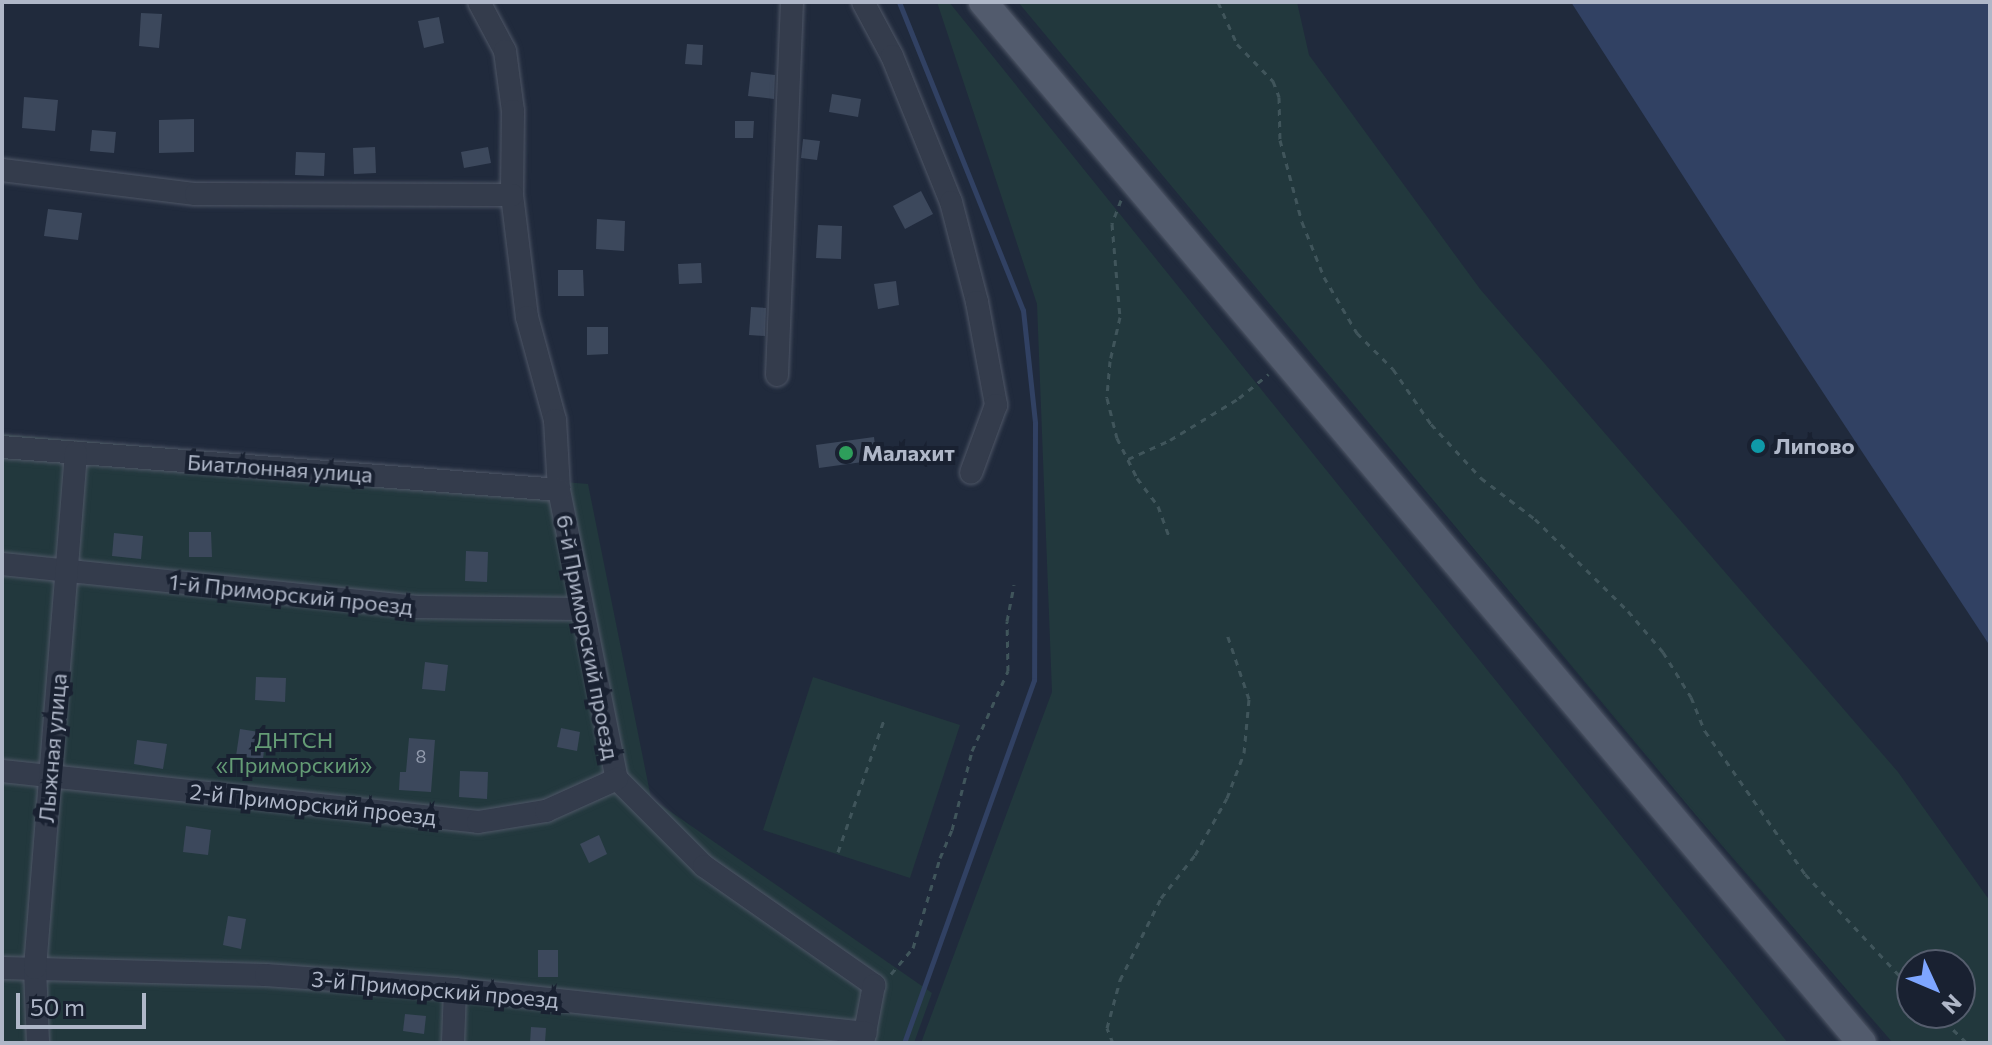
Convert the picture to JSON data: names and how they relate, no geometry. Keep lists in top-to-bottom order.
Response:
{
  "streets": {
    "street": [
      "Биатлонная улица",
      "1-й Приморский проезд",
      "6-й Приморский проезд",
      "Лыжная улица",
      "2-й Приморский проезд",
      "3-й Приморский проезд"
    ]
  },
  "crossings": [
    ["Биатлонная улица", "6-й Приморский проезд"],
    ["Биатлонная улица", "Лыжная улица"],
    ["1-й Приморский проезд", "6-й Приморский проезд"],
    ["1-й Приморский проезд", "Лыжная улица"],
    ["6-й Приморский проезд", "2-й Приморский проезд"],
    ["Лыжная улица", "2-й Приморский проезд"],
    ["Лыжная улица", "3-й Приморский проезд"]
  ],
  "parks": ["ДНТСН «Приморский»"],
  "places": ["Липово", "Малахит"],
  "house_numbers": ["8"],
  "scale_bar": "50 m",
  "north": "bottom right"
}
